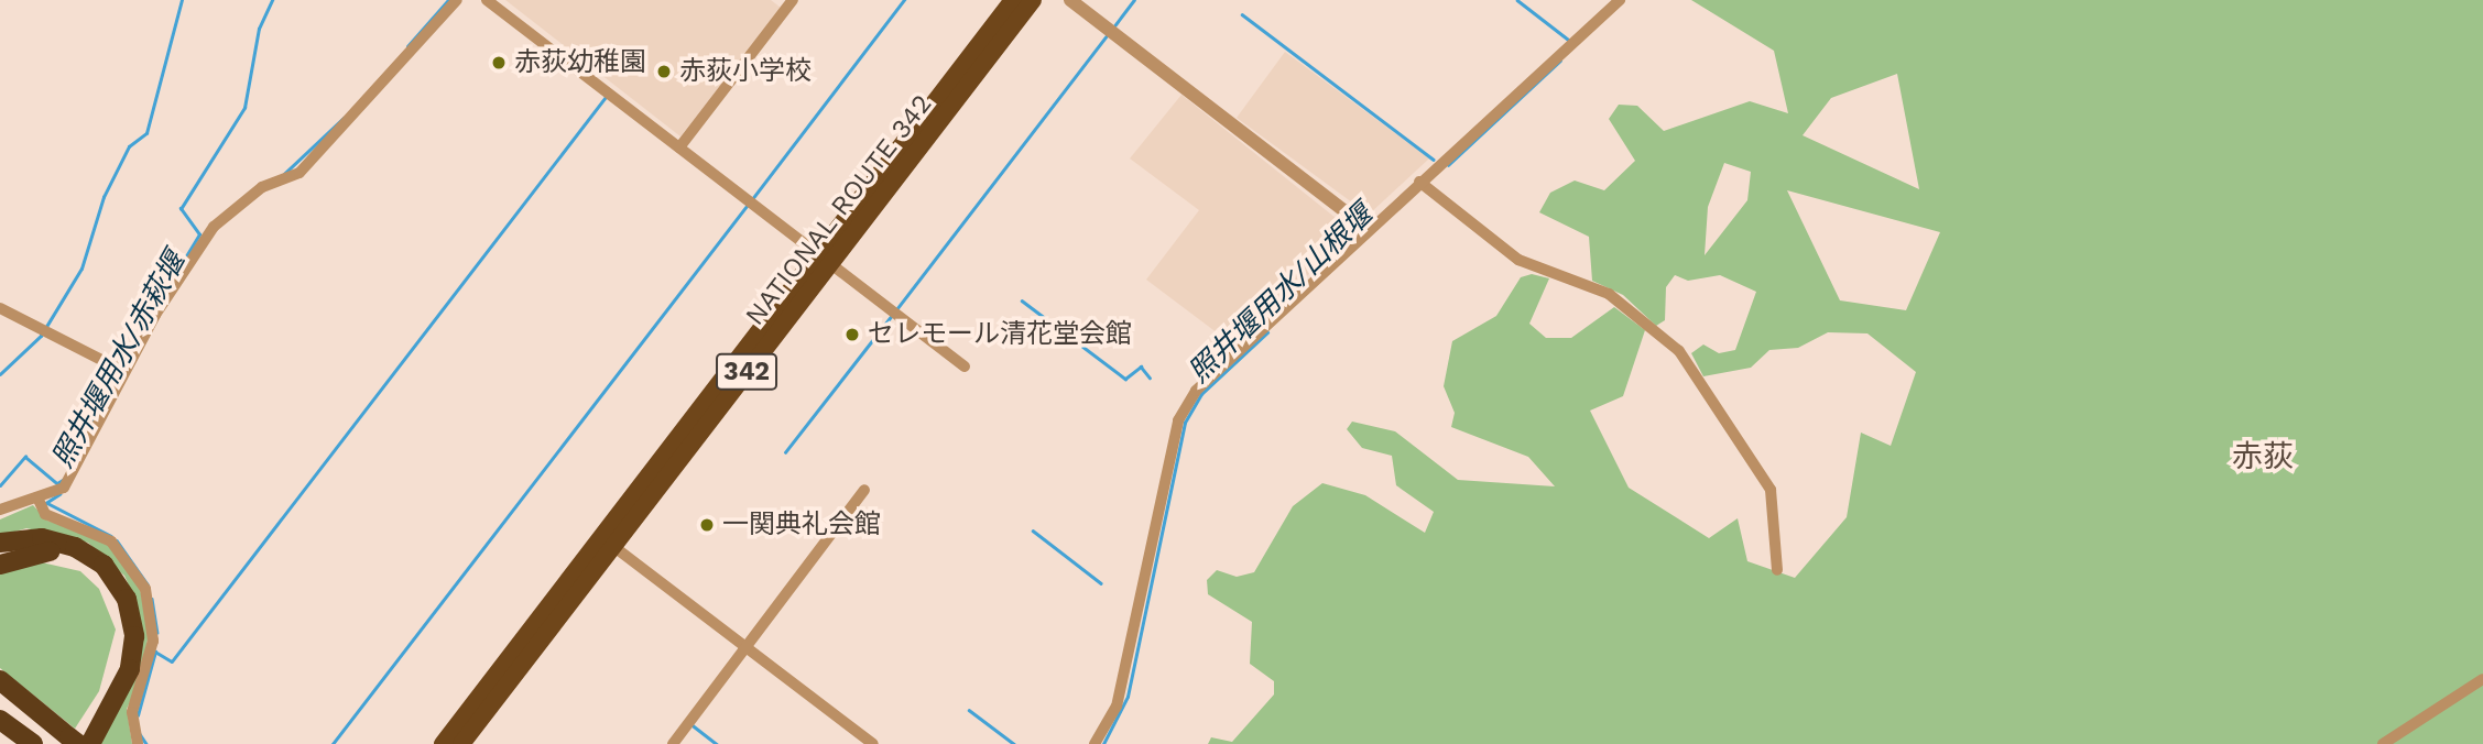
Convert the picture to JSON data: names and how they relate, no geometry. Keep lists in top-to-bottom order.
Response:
{
  "streets": {
    "highway": ["NATIONAL ROUTE 342", "342"]
  },
  "districts": ["赤荻"],
  "water": ["照井堰用水/山根堰", "照井堰用水/赤萩堰"],
  "places": [
    "赤荻幼稚園",
    "赤荻小学校",
    "セレモール清花堂会館",
    "一関典礼会館"
  ]
}
